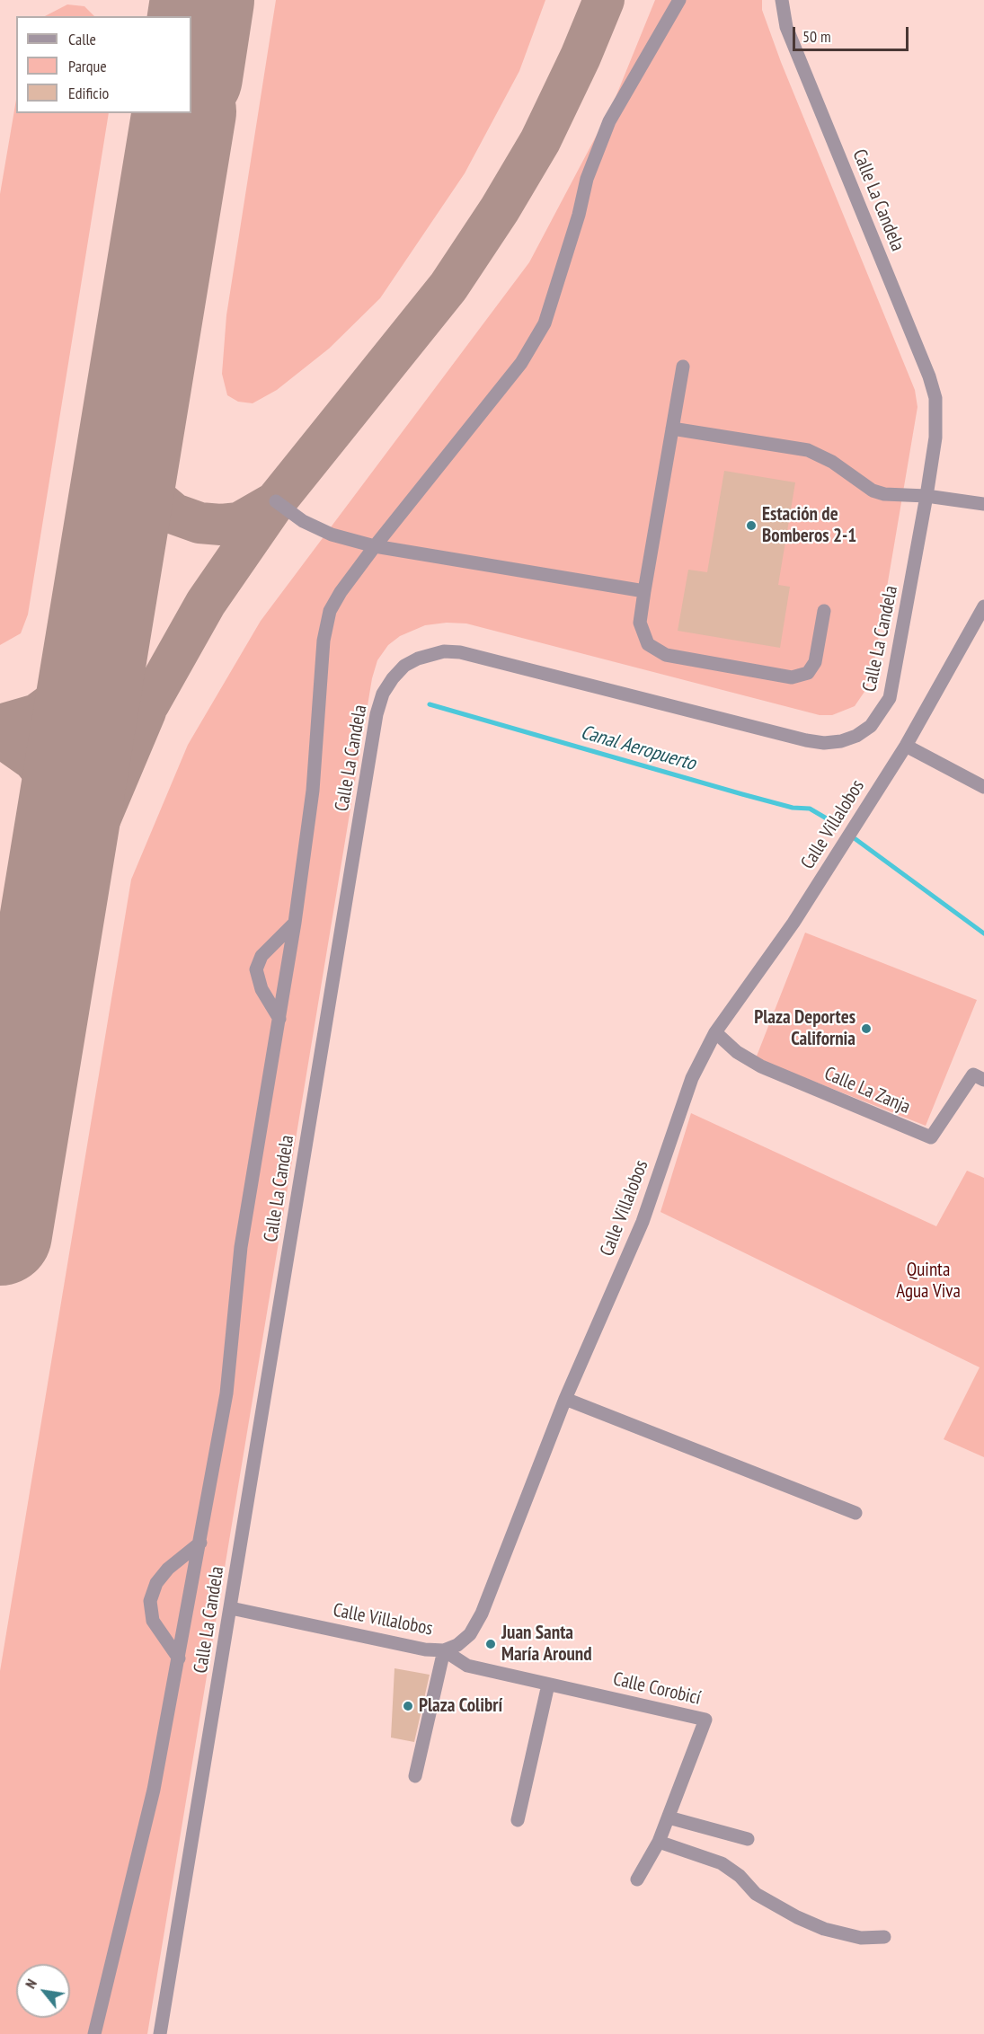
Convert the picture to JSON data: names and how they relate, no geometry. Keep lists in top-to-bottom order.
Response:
{
  "streets": {
    "street": [
      "Calle La Candela",
      "Calle Villalobos",
      "Calle La Zanja",
      "Calle Corobicí"
    ]
  },
  "crossings": [
    ["Calle La Candela", "Calle Villalobos"],
    ["Calle Villalobos", "Calle La Zanja"],
    ["Calle Villalobos", "Calle Corobicí"]
  ],
  "water": ["Canal Aeropuerto"],
  "parks": ["Quinta Agua Viva"],
  "places": [
    "Estación de Bomberos 2-1",
    "Plaza Deportes California",
    "Juan Santa María Around",
    "Plaza Colibrí"
  ],
  "legend": ["Calle", "Parque", "Edificio"],
  "scale_bar": "50 m",
  "north": "top left"
}
